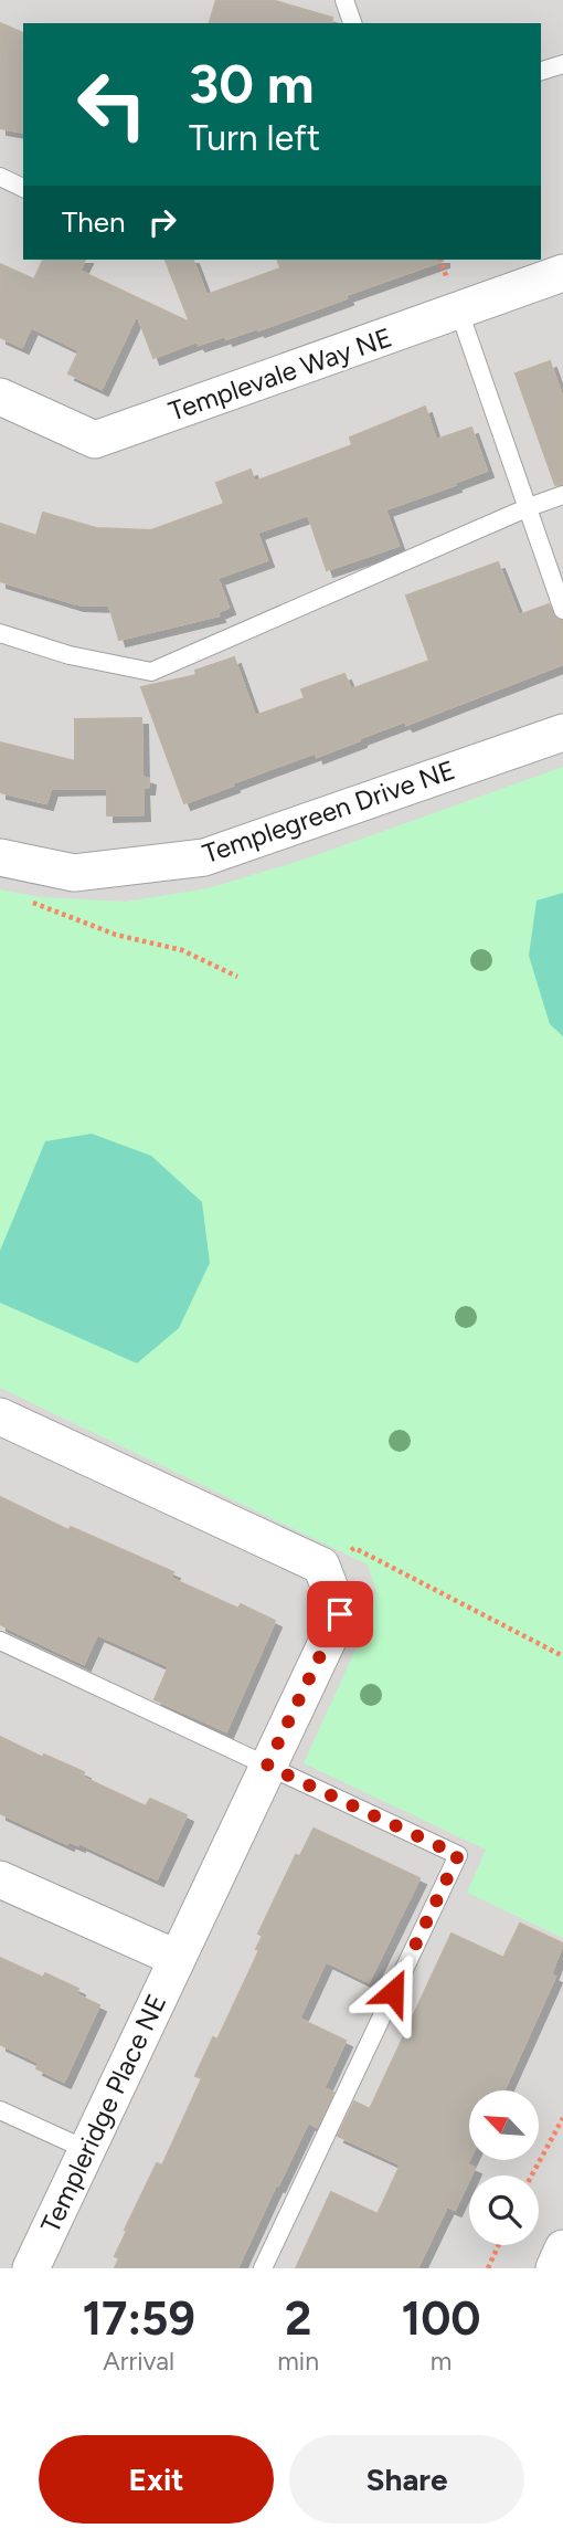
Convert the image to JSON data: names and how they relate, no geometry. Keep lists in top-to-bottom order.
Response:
{
  "streets": {
    "street": ["Templevale Way NE", "Templegreen Drive NE", "Templeridge Place NE"]
  },
  "north": "top left",
  "page": {
    "turn": ["30 m", "Turn left"],
    "then": "Then",
    "eta": [
      "17:59",
      "Arrival",
      "2",
      "min",
      "100",
      "m"
    ],
    "buttons": ["Exit", "Share"]
  }
}
